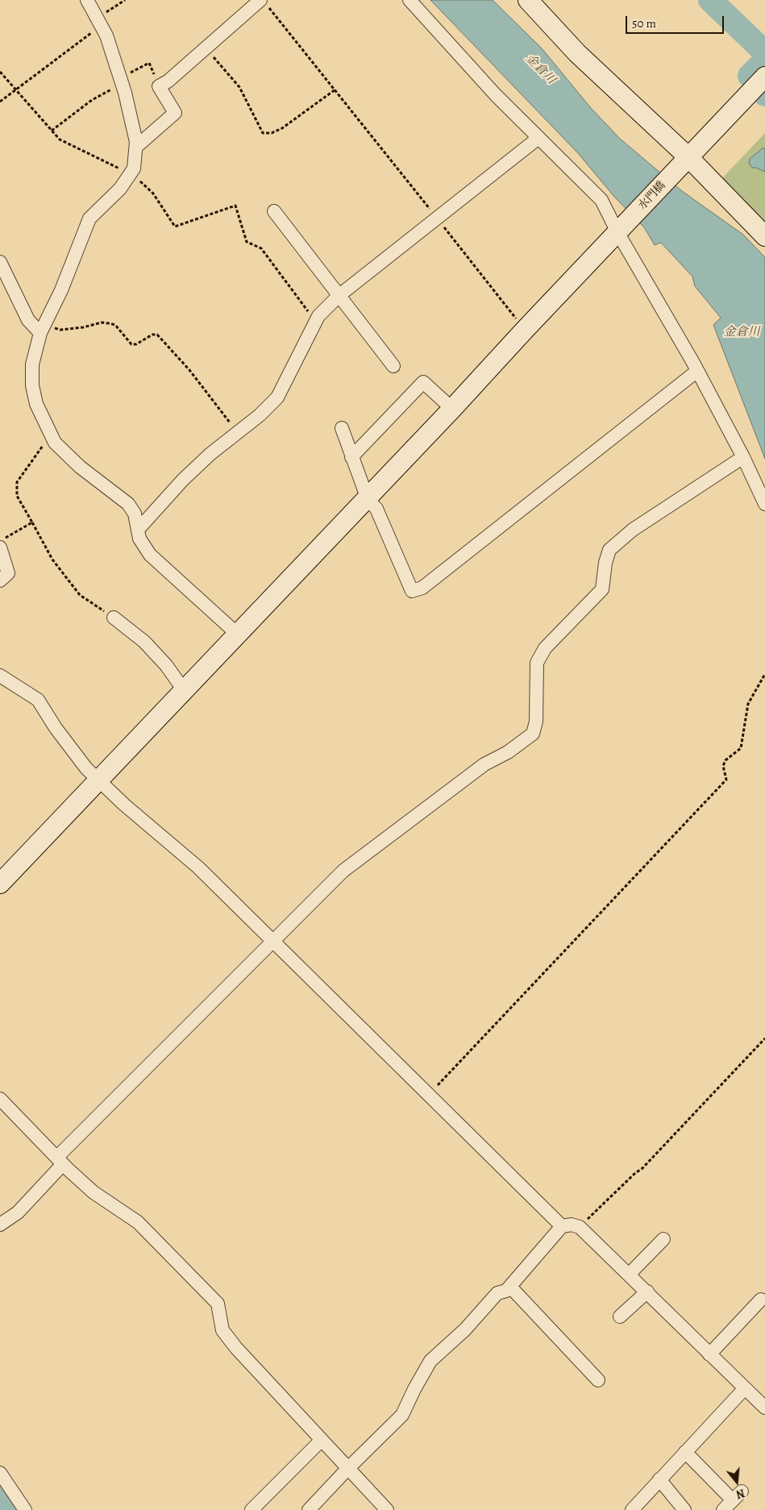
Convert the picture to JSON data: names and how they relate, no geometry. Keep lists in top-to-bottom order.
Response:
{
  "streets": {
    "street": ["水門橋"]
  },
  "water": ["金倉川"],
  "scale_bar": "50 m",
  "north": "bottom"
}
